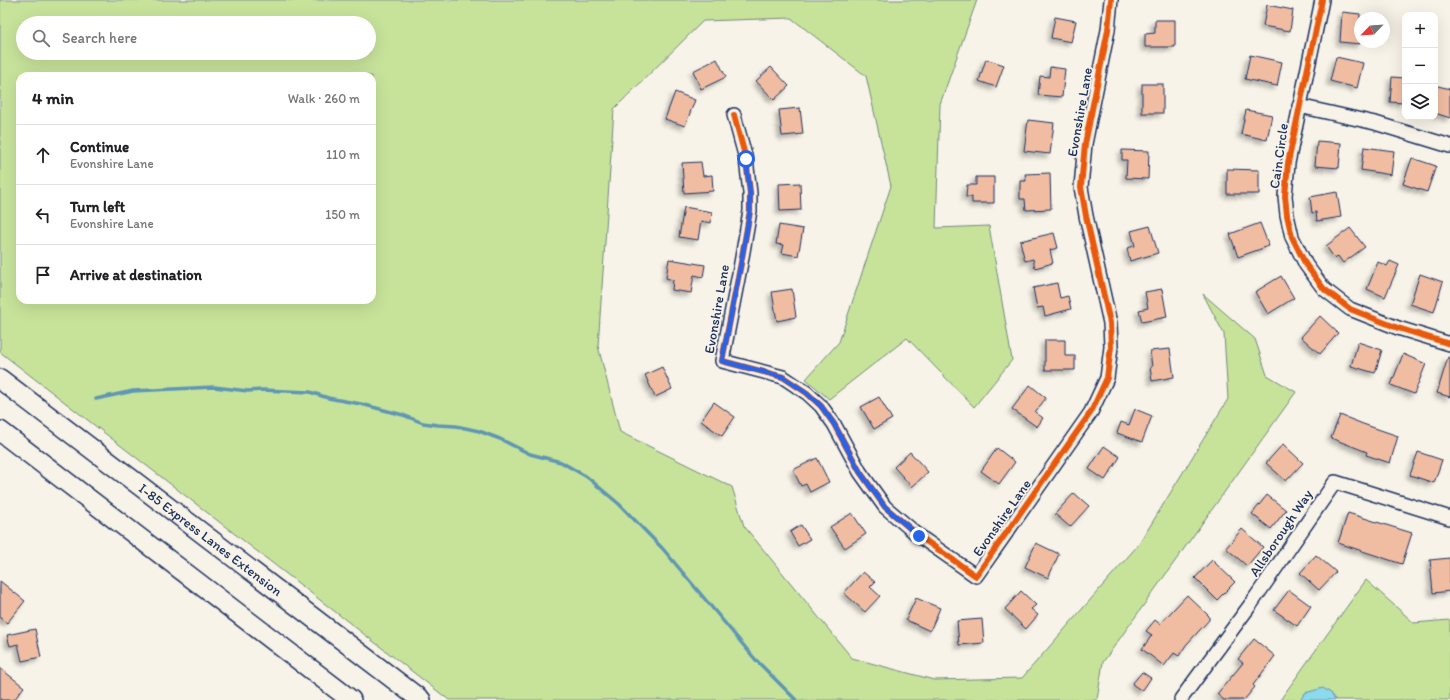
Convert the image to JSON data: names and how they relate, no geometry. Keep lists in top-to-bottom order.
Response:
{
  "streets": {
    "highway": ["I-85 Express Lanes Extension"],
    "street": ["Evonshire Lane", "Cain Circle", "Allsborough Way"]
  },
  "north": "bottom left",
  "page": {
    "map_buttons": ["+", "−"],
    "search": "Search here",
    "heading": ["4 min", "Walk · 260 m"],
    "list": [
      ["Continue", "Evonshire Lane", "110 m"],
      ["Turn left", "Evonshire Lane", "150 m"],
      "Arrive at destination"
    ]
  }
}
